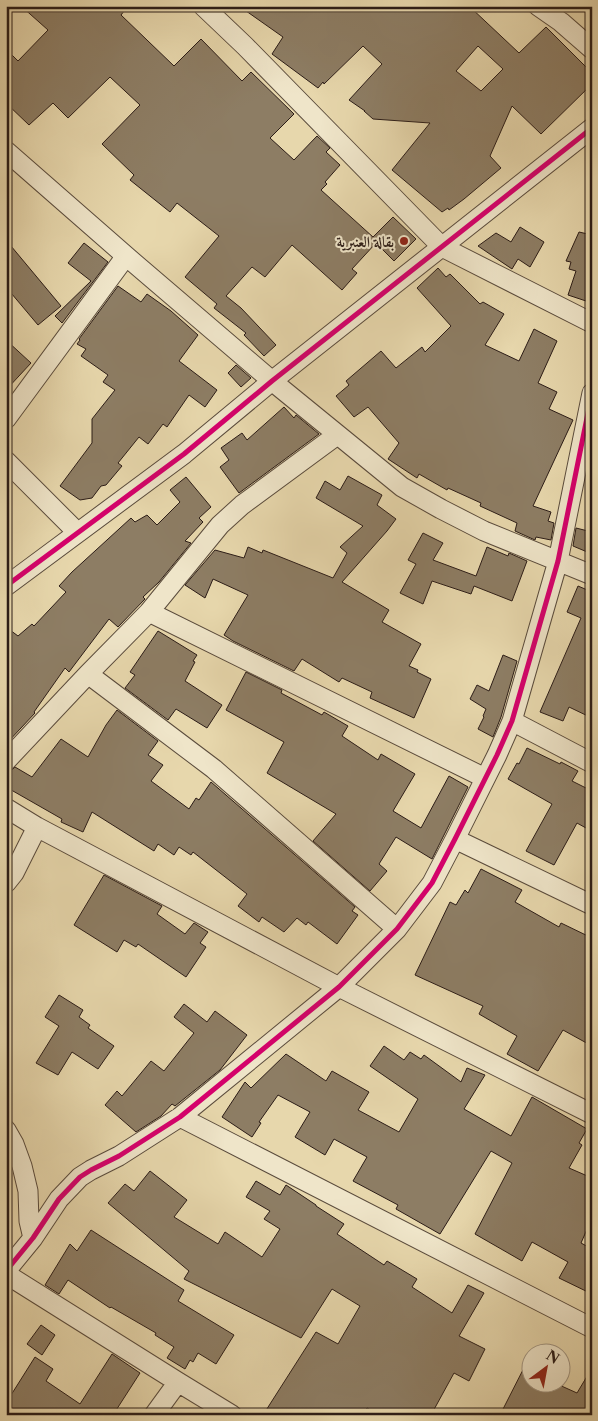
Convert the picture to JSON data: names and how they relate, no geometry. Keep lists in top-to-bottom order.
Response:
{
  "places": ["بقالة العنبرية"],
  "north": "top right"
}
